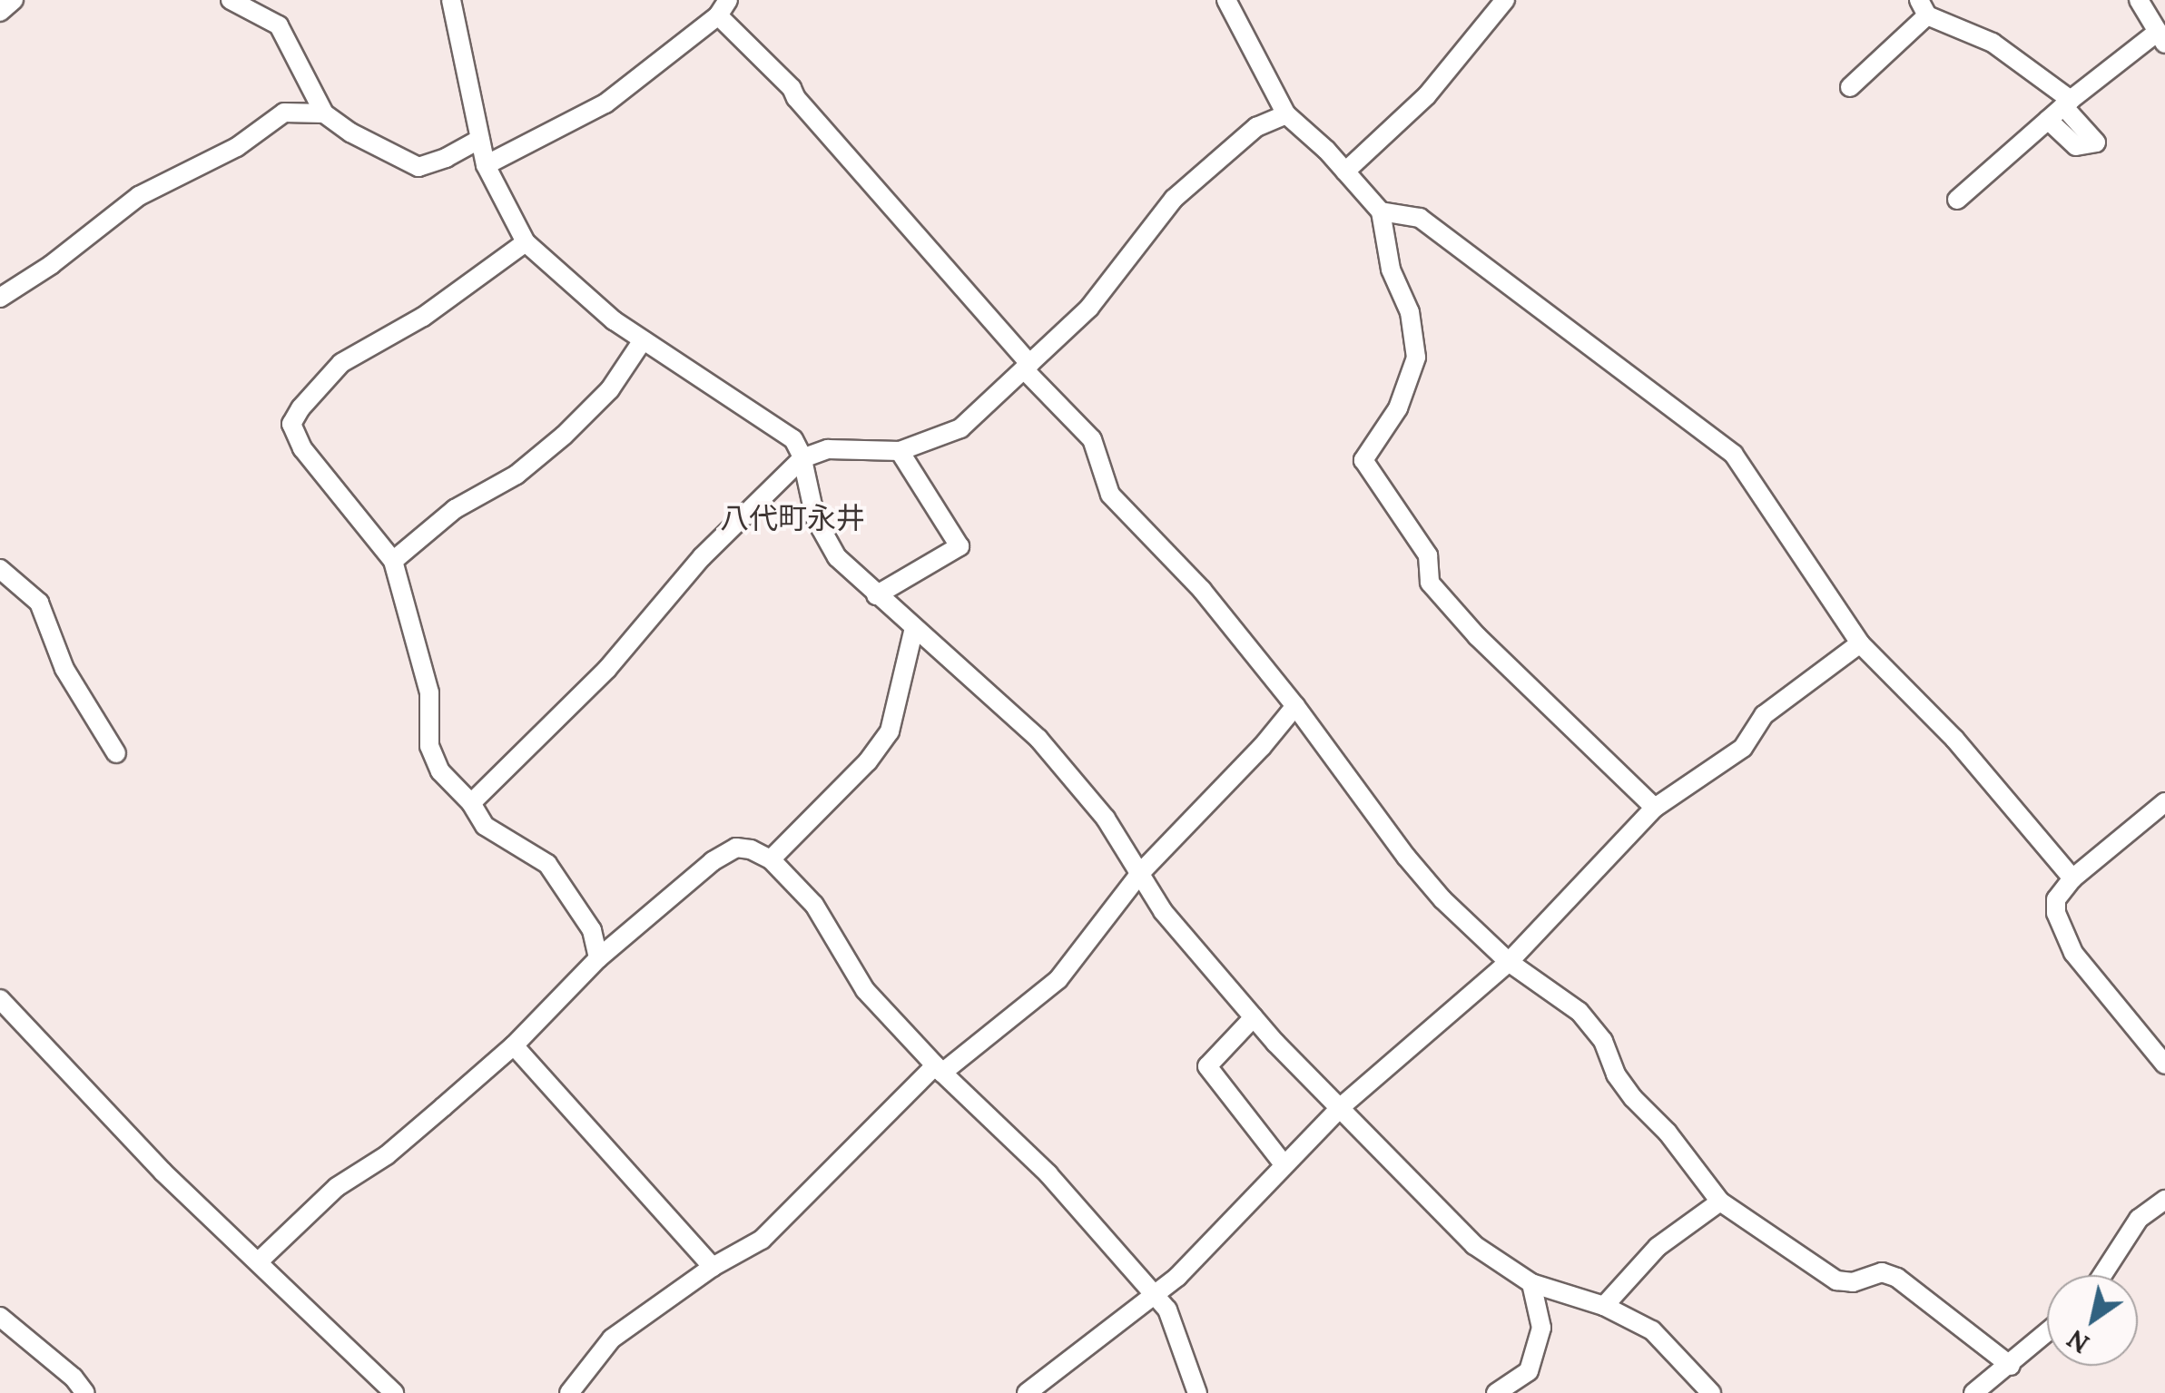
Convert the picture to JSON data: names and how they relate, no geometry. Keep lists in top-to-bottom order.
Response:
{
  "districts": ["八代町永井"],
  "north": "bottom left"
}
